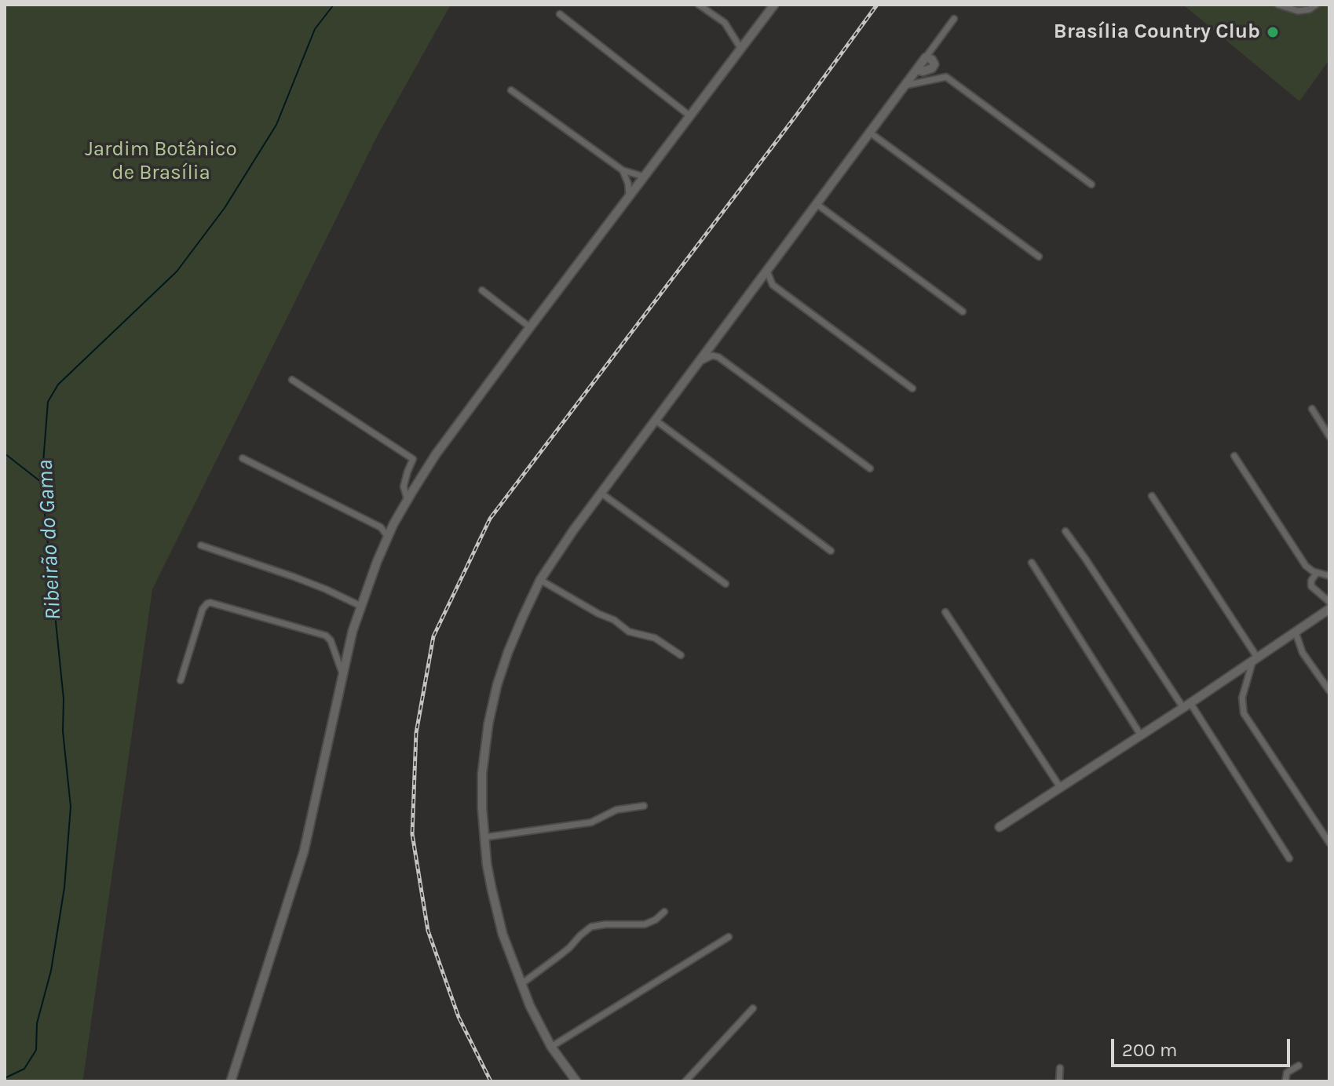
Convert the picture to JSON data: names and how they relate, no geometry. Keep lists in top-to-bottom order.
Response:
{
  "water": ["Ribeirão do Gama"],
  "parks": ["Jardim Botânico de Brasília"],
  "places": ["Brasília Country Club"],
  "scale_bar": "200 m"
}
